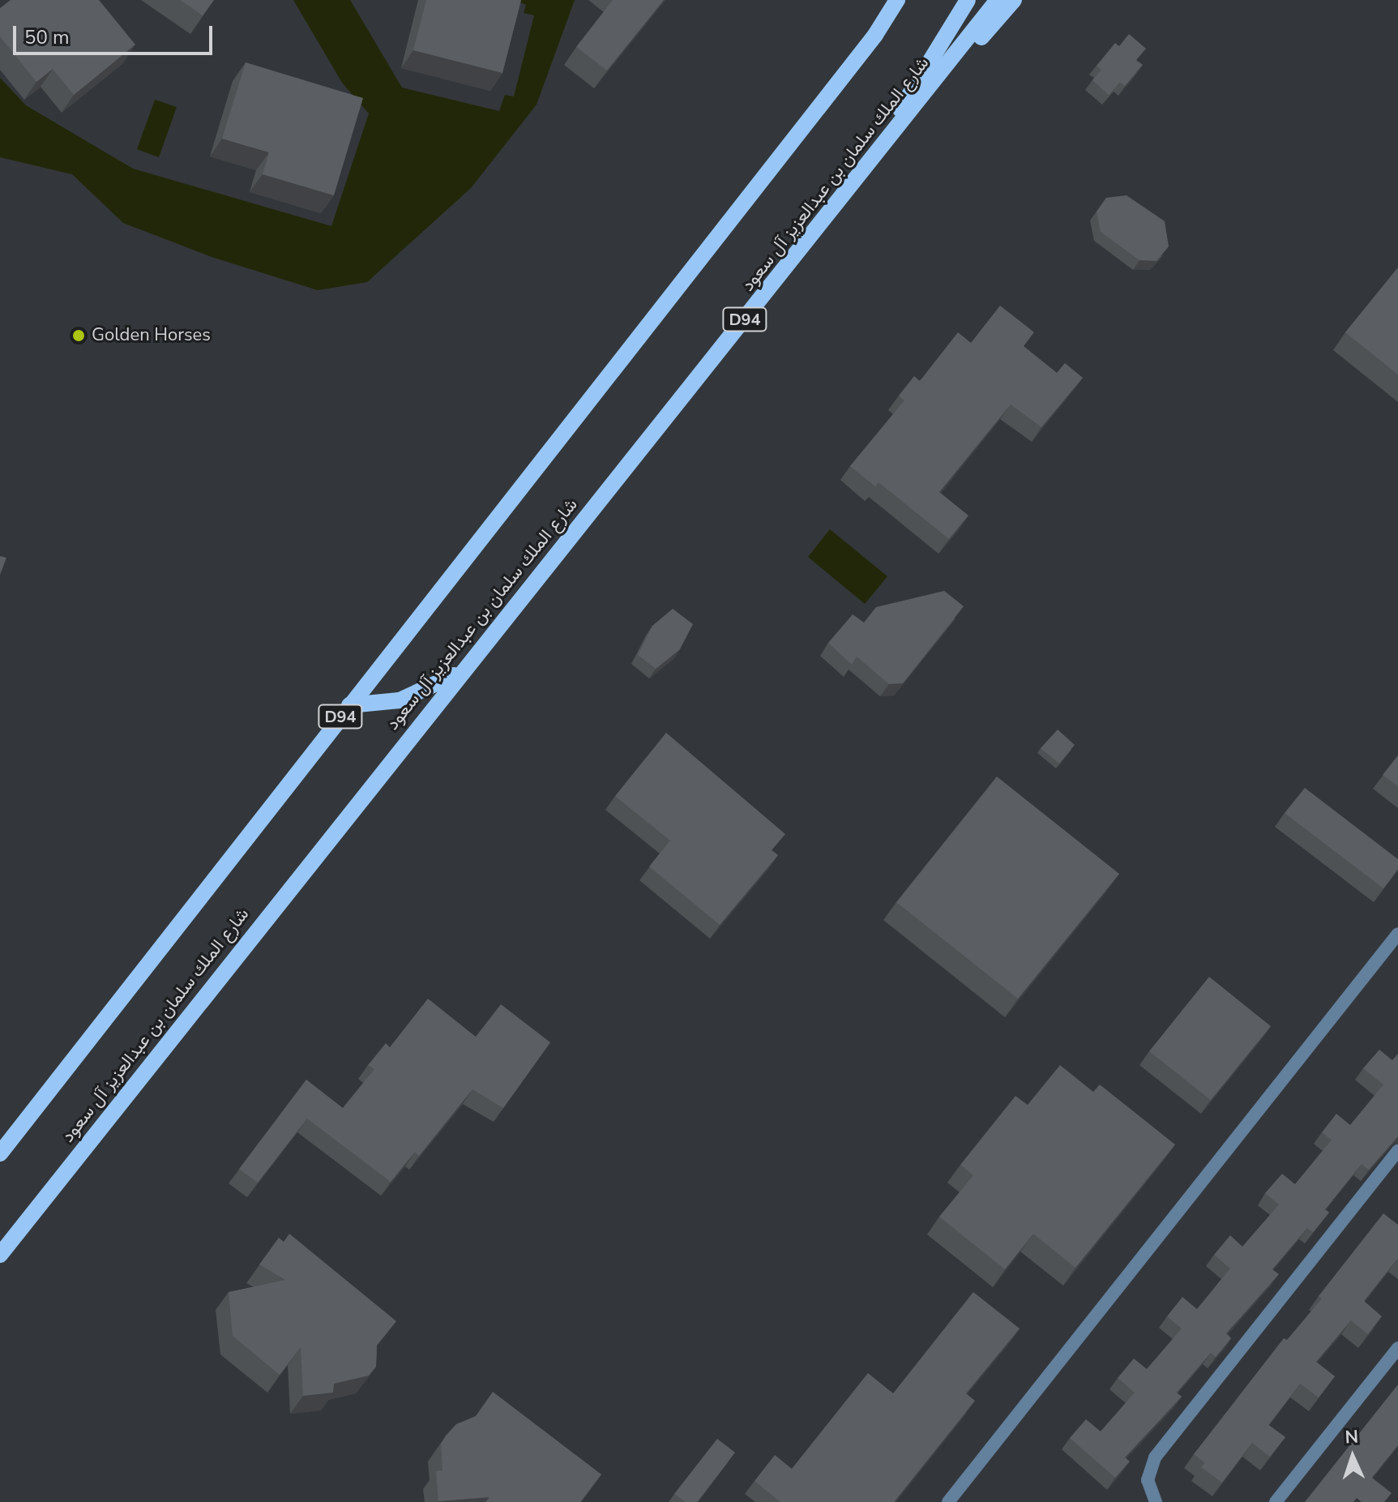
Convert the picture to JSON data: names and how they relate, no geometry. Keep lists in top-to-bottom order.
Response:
{
  "streets": {
    "main road": ["شارع الملك سلمان بن عبدالعزيز آل سعود", "D94"]
  },
  "places": ["Golden Horses"],
  "scale_bar": "50 m",
  "north": "top"
}
